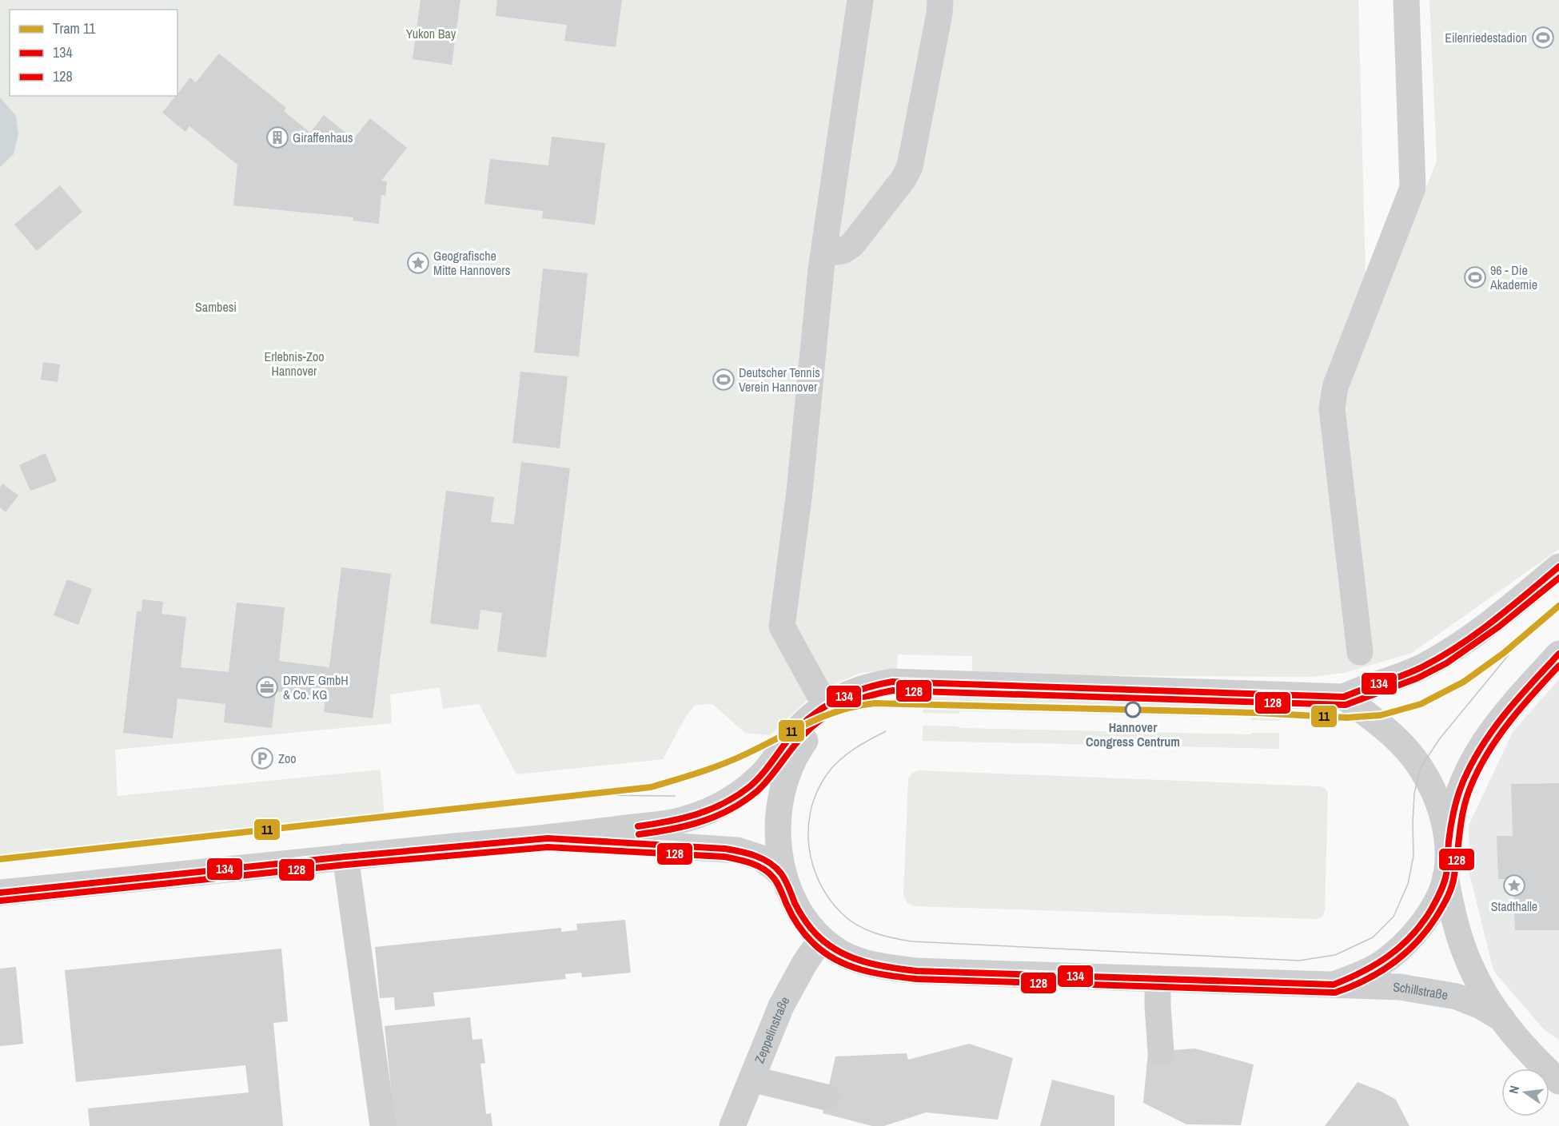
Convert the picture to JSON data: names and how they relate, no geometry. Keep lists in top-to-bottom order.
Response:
{
  "streets": {
    "street": ["Schillstraße", "Zeppelinstraße"]
  },
  "crossings": [
    ["Schillstraße", "Zeppelinstraße"]
  ],
  "parks": ["Yukon Bay", "Sambesi", "Erlebnis-Zoo Hannover"],
  "places": {
    "sports": ["Eilenriedestadion", "96 - Die Akademie", "Deutscher Tennis Verein Hannover"],
    "building": ["Giraffenhaus"],
    "place": ["Geografische Mitte Hannovers", "Stadthalle"],
    "office": ["DRIVE GmbH & Co. KG"],
    "other": ["Hannover Congress Centrum"],
    "parking": ["Zoo"]
  },
  "lines": ["transit line 134", "transit line 128", "tram line 11"],
  "legend": ["Tram 11", "134", "128"],
  "north": "left"
}
